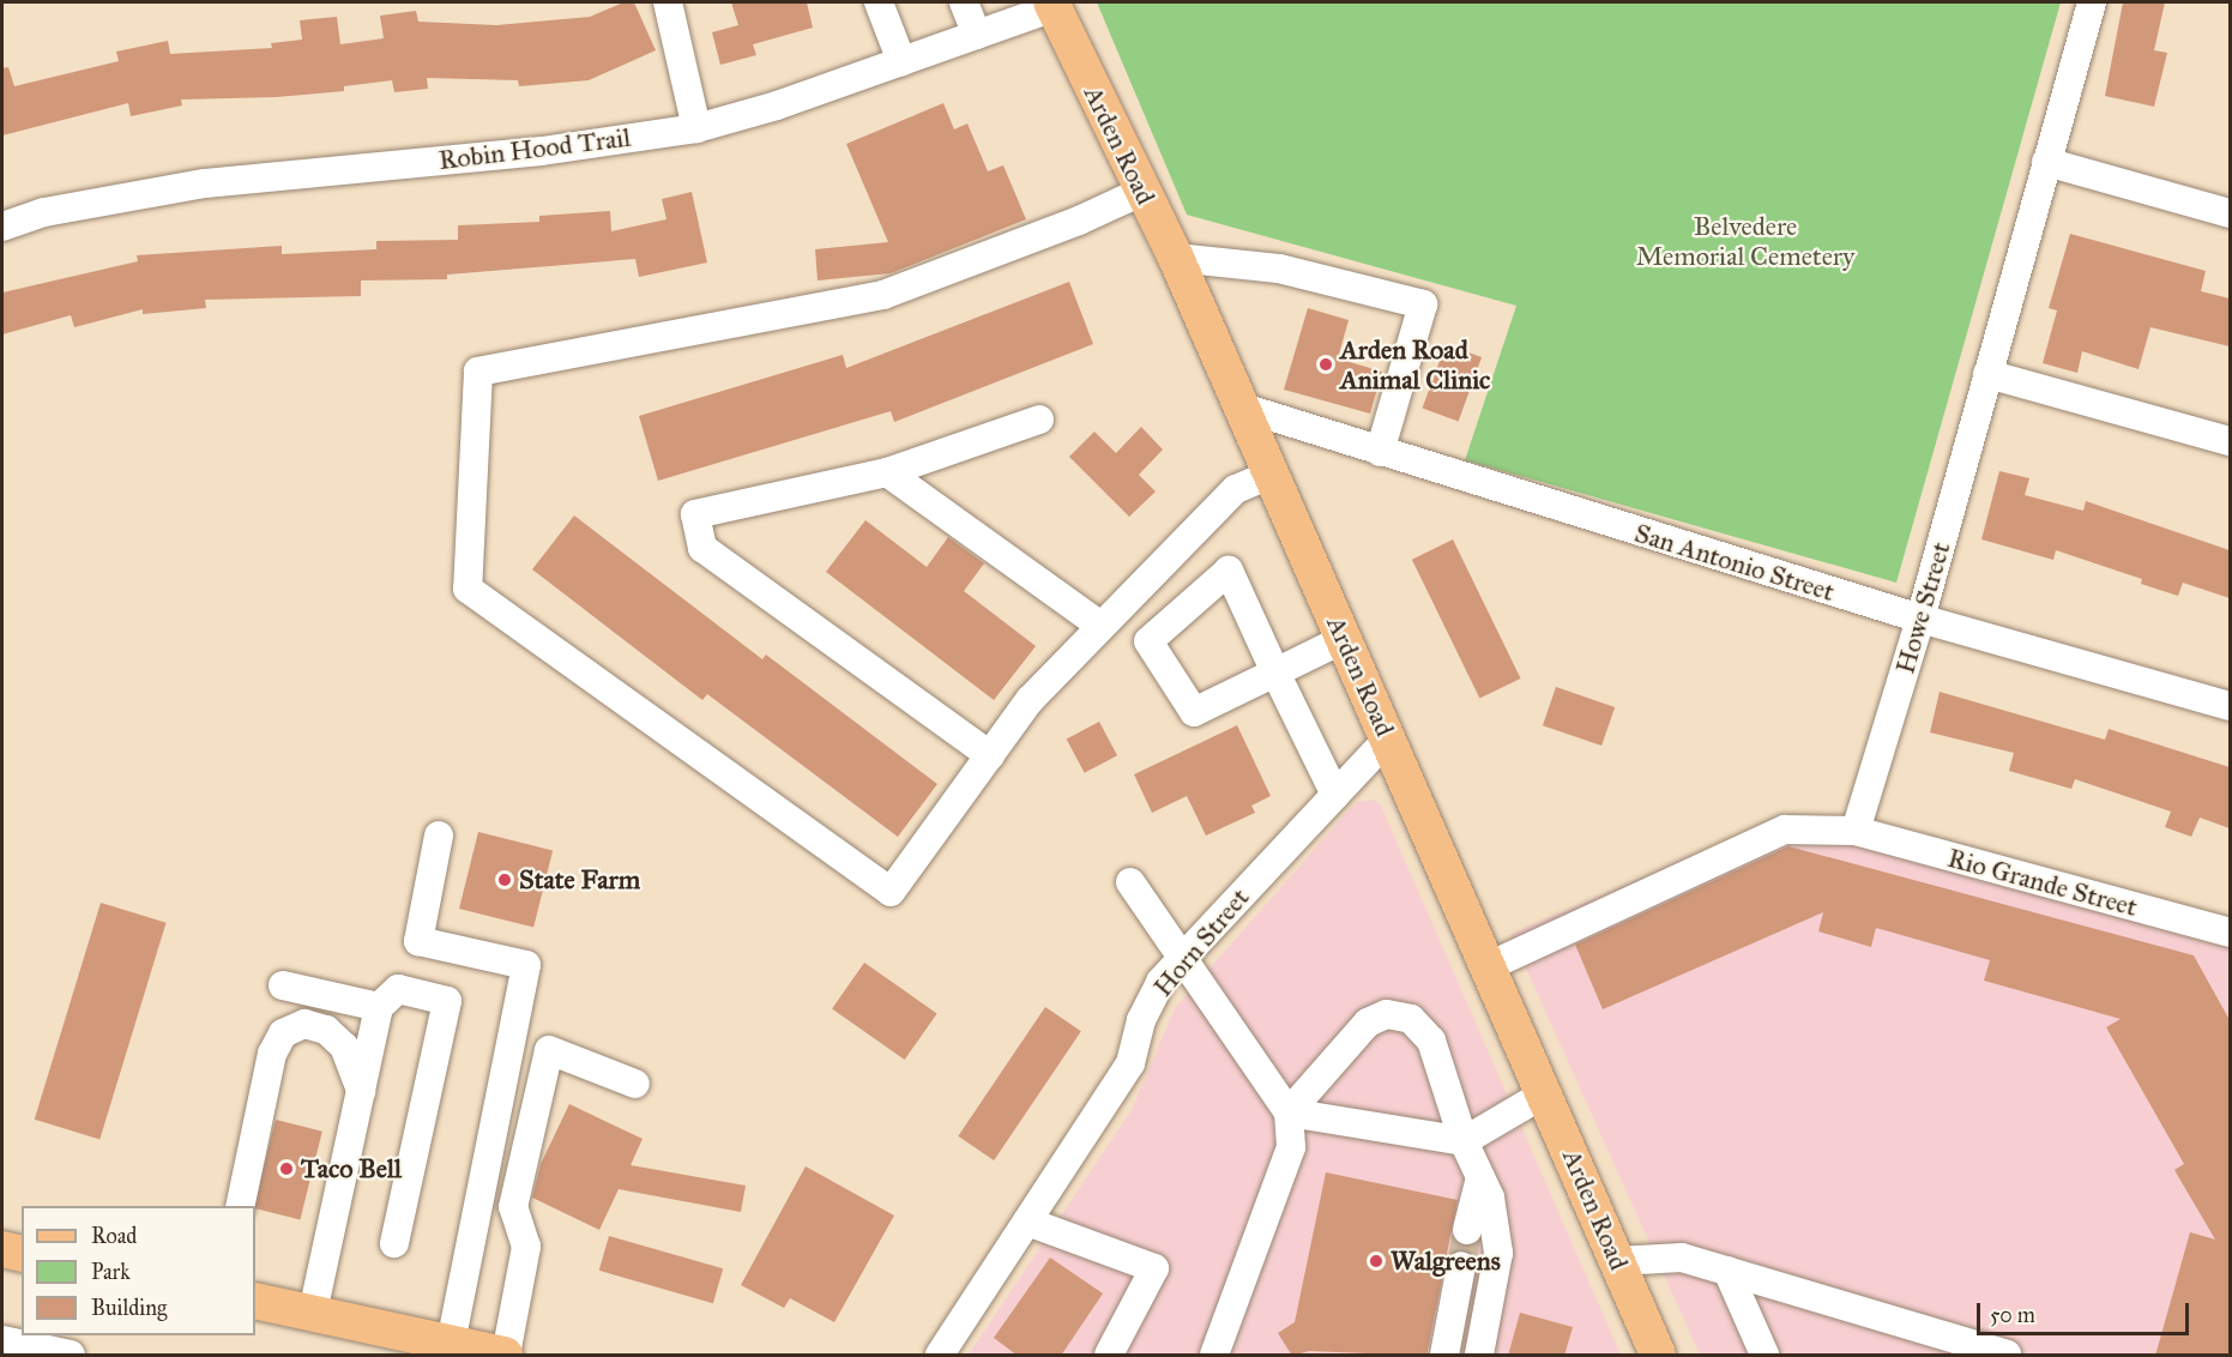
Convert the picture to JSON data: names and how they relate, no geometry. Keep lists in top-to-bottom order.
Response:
{
  "streets": {
    "main road": ["Arden Road"],
    "street": [
      "Robin Hood Trail",
      "San Antonio Street",
      "Howe Street",
      "Rio Grande Street",
      "Horn Street"
    ]
  },
  "crossings": [
    ["Arden Road", "Robin Hood Trail"],
    ["Arden Road", "San Antonio Street"],
    ["Arden Road", "Horn Street"],
    ["San Antonio Street", "Howe Street"],
    ["Howe Street", "Rio Grande Street"]
  ],
  "parks": ["Belvedere Memorial Cemetery"],
  "places": [
    "Arden Road Animal Clinic",
    "State Farm",
    "Taco Bell",
    "Walgreens"
  ],
  "legend": ["Road", "Park", "Building"],
  "scale_bar": "50 m"
}
